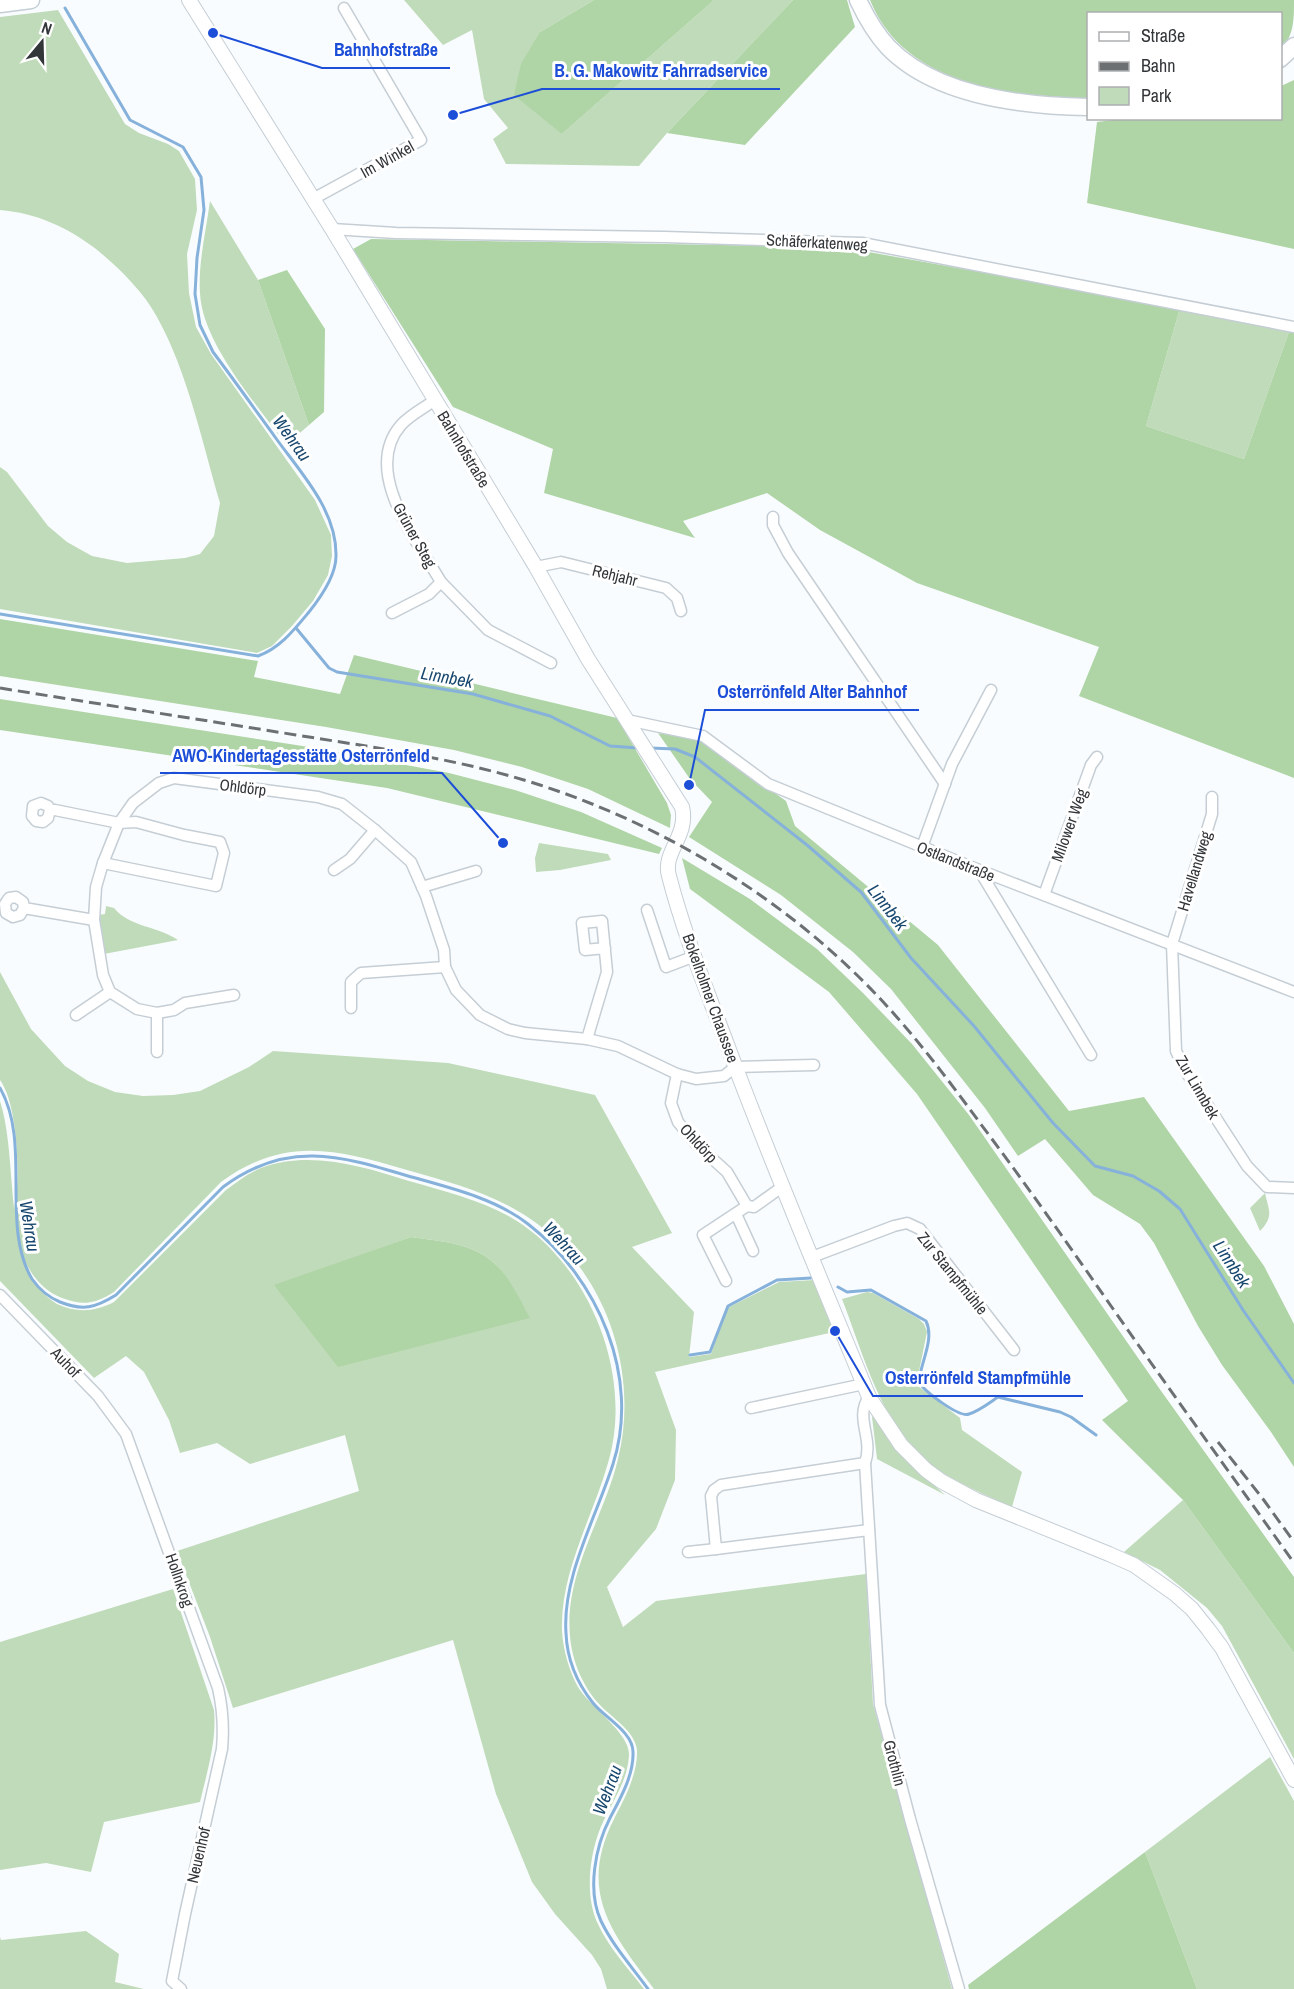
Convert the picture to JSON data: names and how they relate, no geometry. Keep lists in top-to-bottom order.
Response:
{
  "streets": {
    "main road": ["Bahnhofstraße", "Bokelholmer Chaussee"],
    "street": [
      "Im Winkel",
      "Schäferkatenweg",
      "Grüner Steg",
      "Rehjahr",
      "Ohldörp",
      "Milower Weg",
      "Ostlandstraße",
      "Havellandweg",
      "Zur Linnbek",
      "Zur Stampfmühle",
      "Auhof",
      "Hollnkrog",
      "Grothlin",
      "Neuenhof"
    ]
  },
  "crossings": [
    ["Im Winkel", "Bahnhofstraße"],
    ["Schäferkatenweg", "Bahnhofstraße"],
    ["Bahnhofstraße", "Grüner Steg"],
    ["Bahnhofstraße", "Rehjahr"],
    ["Bahnhofstraße", "Ostlandstraße"],
    ["Bahnhofstraße", "Bokelholmer Chaussee"],
    ["Ohldörp", "Bokelholmer Chaussee"],
    ["Milower Weg", "Ostlandstraße"],
    ["Ostlandstraße", "Havellandweg"],
    ["Ostlandstraße", "Zur Linnbek"],
    ["Havellandweg", "Zur Linnbek"],
    ["Bokelholmer Chaussee", "Zur Stampfmühle"],
    ["Bokelholmer Chaussee", "Grothlin"],
    ["Auhof", "Hollnkrog"],
    ["Hollnkrog", "Neuenhof"]
  ],
  "water": ["Wehrau", "Linnbek"],
  "places": [
    "Bahnhofstraße",
    "B. G. Makowitz Fahrradservice",
    "Osterrönfeld Alter Bahnhof",
    "AWO-Kindertagesstätte Osterrönfeld",
    "Osterrönfeld Stampfmühle"
  ],
  "legend": ["Straße", "Bahn", "Park"],
  "north": "top"
}
